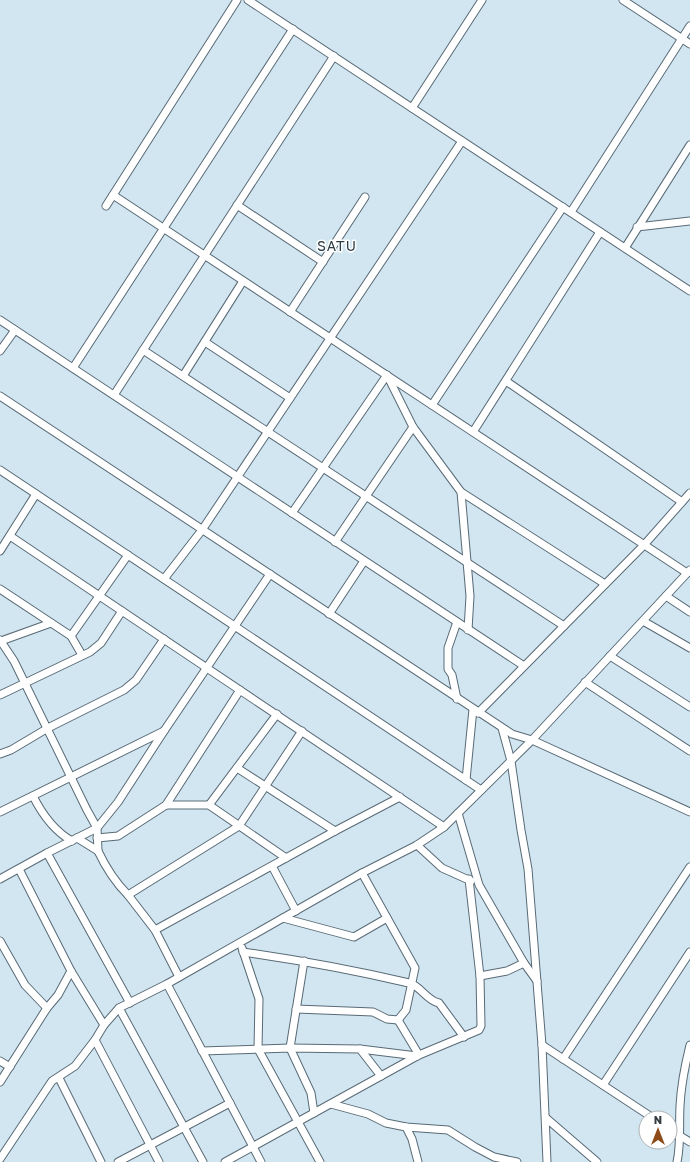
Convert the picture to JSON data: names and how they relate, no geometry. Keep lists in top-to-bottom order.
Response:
{
  "districts": ["SATU"],
  "north": "top"
}
